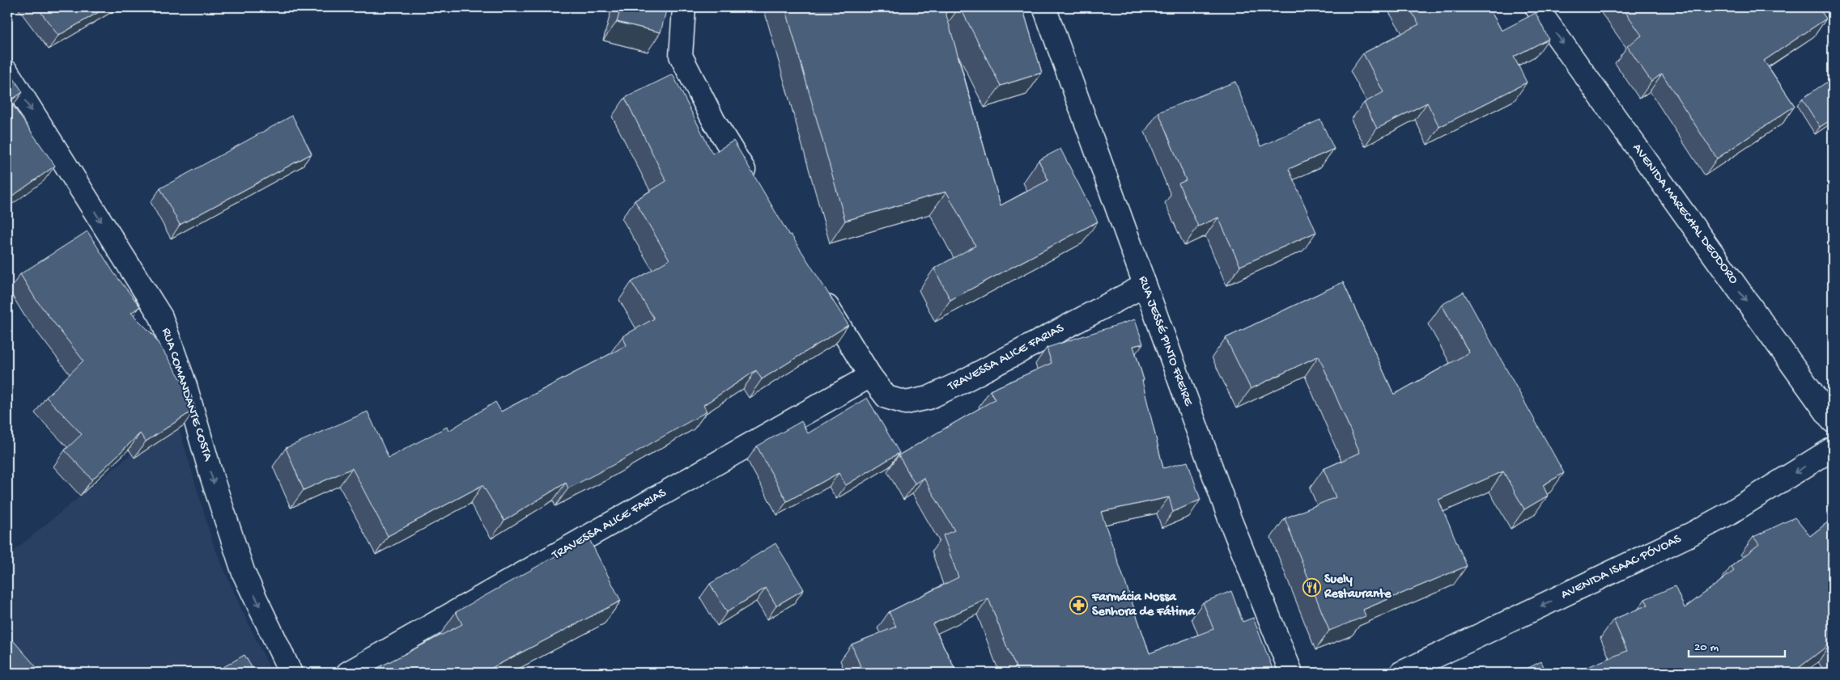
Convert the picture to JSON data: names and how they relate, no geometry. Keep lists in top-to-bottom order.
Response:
{
  "streets": {
    "street": [
      "AVENIDA MARECHAL DEODORO",
      "RUA JESSÉ PINTO FREIRE",
      "TRAVESSA ALICE FARIAS",
      "RUA COMANDANTE COSTA",
      "AVENIDA ISAAC PÓVOAS"
    ]
  },
  "crossings": [
    ["RUA JESSÉ PINTO FREIRE", "TRAVESSA ALICE FARIAS"]
  ],
  "one_way": ["AVENIDA MARECHAL DEODORO", "RUA COMANDANTE COSTA", "AVENIDA ISAAC PÓVOAS"],
  "places": {
    "restaurant": ["Suely Restaurante"],
    "pharmacy": ["Farmácia Nossa Senhora de Fátima"]
  },
  "scale_bar": "20 m"
}
